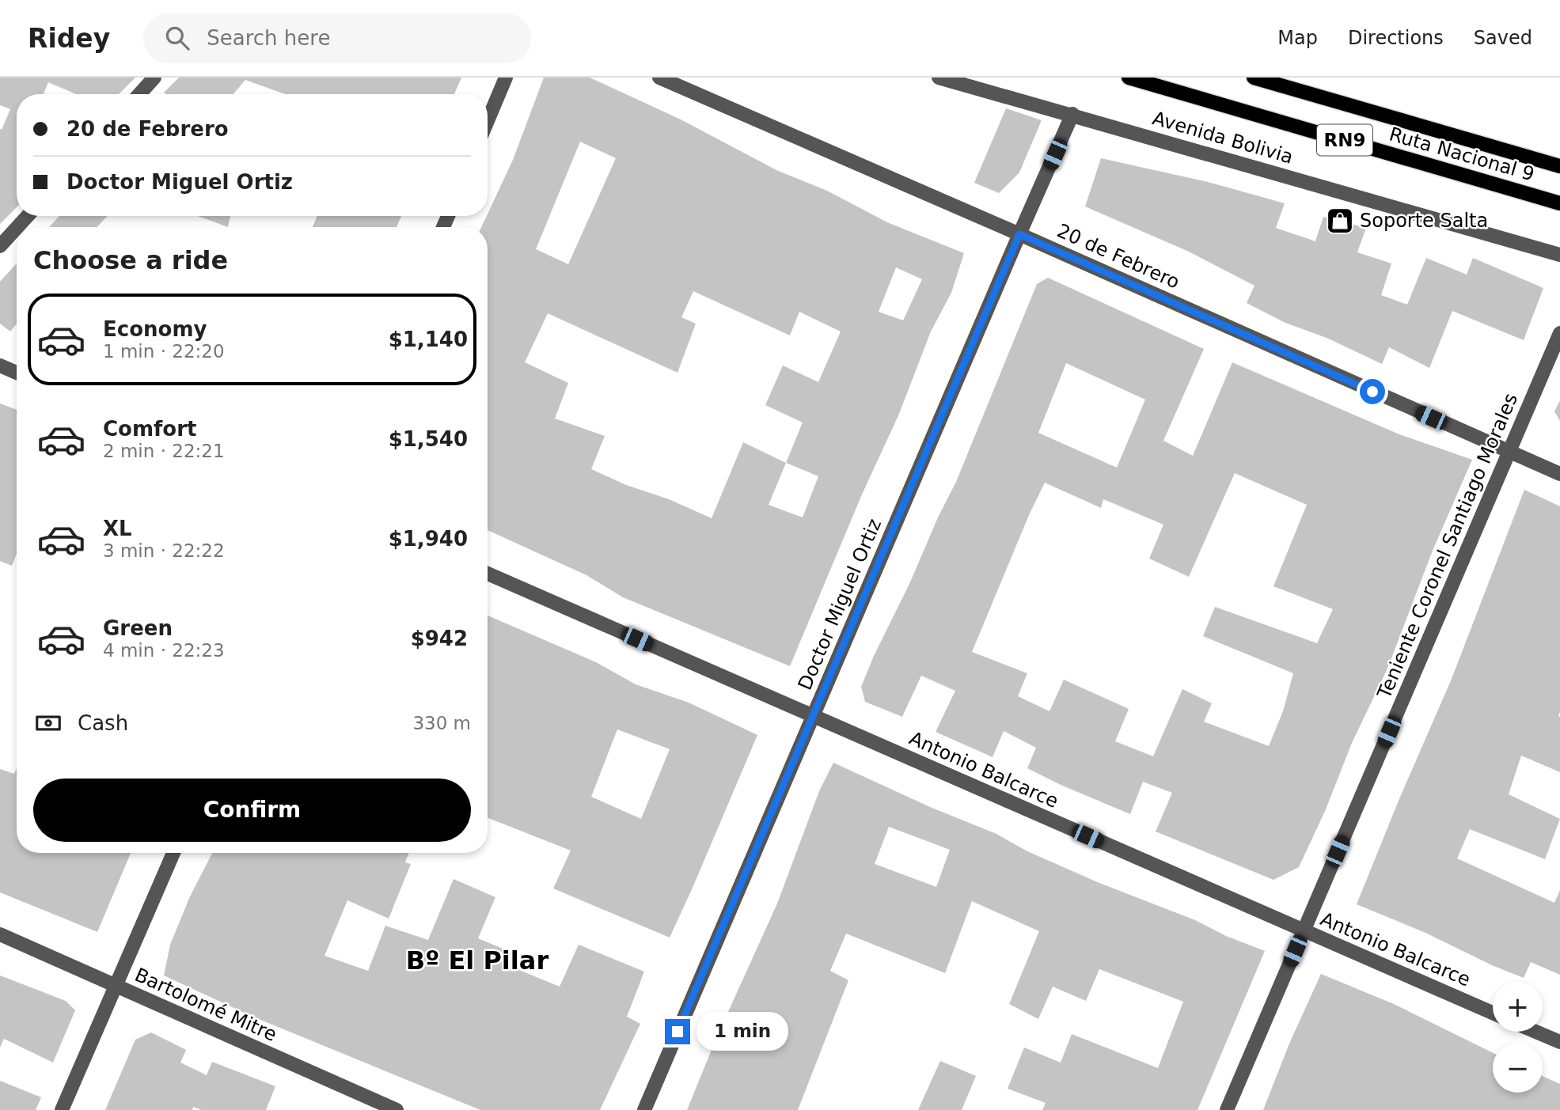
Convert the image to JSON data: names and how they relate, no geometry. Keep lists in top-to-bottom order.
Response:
{
  "streets": {
    "main road": ["RN9", "Ruta Nacional 9"],
    "street": [
      "Avenida Bolivia",
      "20 de Febrero",
      "Teniente Coronel Santiago Morales",
      "Doctor Miguel Ortiz",
      "Antonio Balcarce",
      "Bartolomé Mitre"
    ]
  },
  "crossings": [
    ["Avenida Bolivia", "Doctor Miguel Ortiz"],
    ["20 de Febrero", "Teniente Coronel Santiago Morales"],
    ["20 de Febrero", "Doctor Miguel Ortiz"],
    ["Teniente Coronel Santiago Morales", "Antonio Balcarce"],
    ["Doctor Miguel Ortiz", "Antonio Balcarce"]
  ],
  "districts": ["Bº El Pilar"],
  "places": {
    "shop": ["Soporte Salta"]
  },
  "page": {
    "header": "Ridey",
    "search": "Search here",
    "nav": ["Map", "Directions", "Saved"],
    "banner": ["20 de Febrero", "Doctor Miguel Ortiz"],
    "heading": "Choose a ride",
    "list": [
      {
        "name": "Economy",
        "note": "1 min · 22:20",
        "value": "$1,140"
      },
      {
        "name": "Comfort",
        "note": "2 min · 22:21",
        "value": "$1,540"
      },
      {
        "name": "XL",
        "note": "3 min · 22:22",
        "value": "$1,940"
      },
      {
        "name": "Green",
        "note": "4 min · 22:23",
        "value": "$942"
      }
    ],
    "pay": ["Cash", "330 m"],
    "buttons": "Confirm",
    "map_buttons": ["+", "−"],
    "bubble": "1 min"
  }
}
